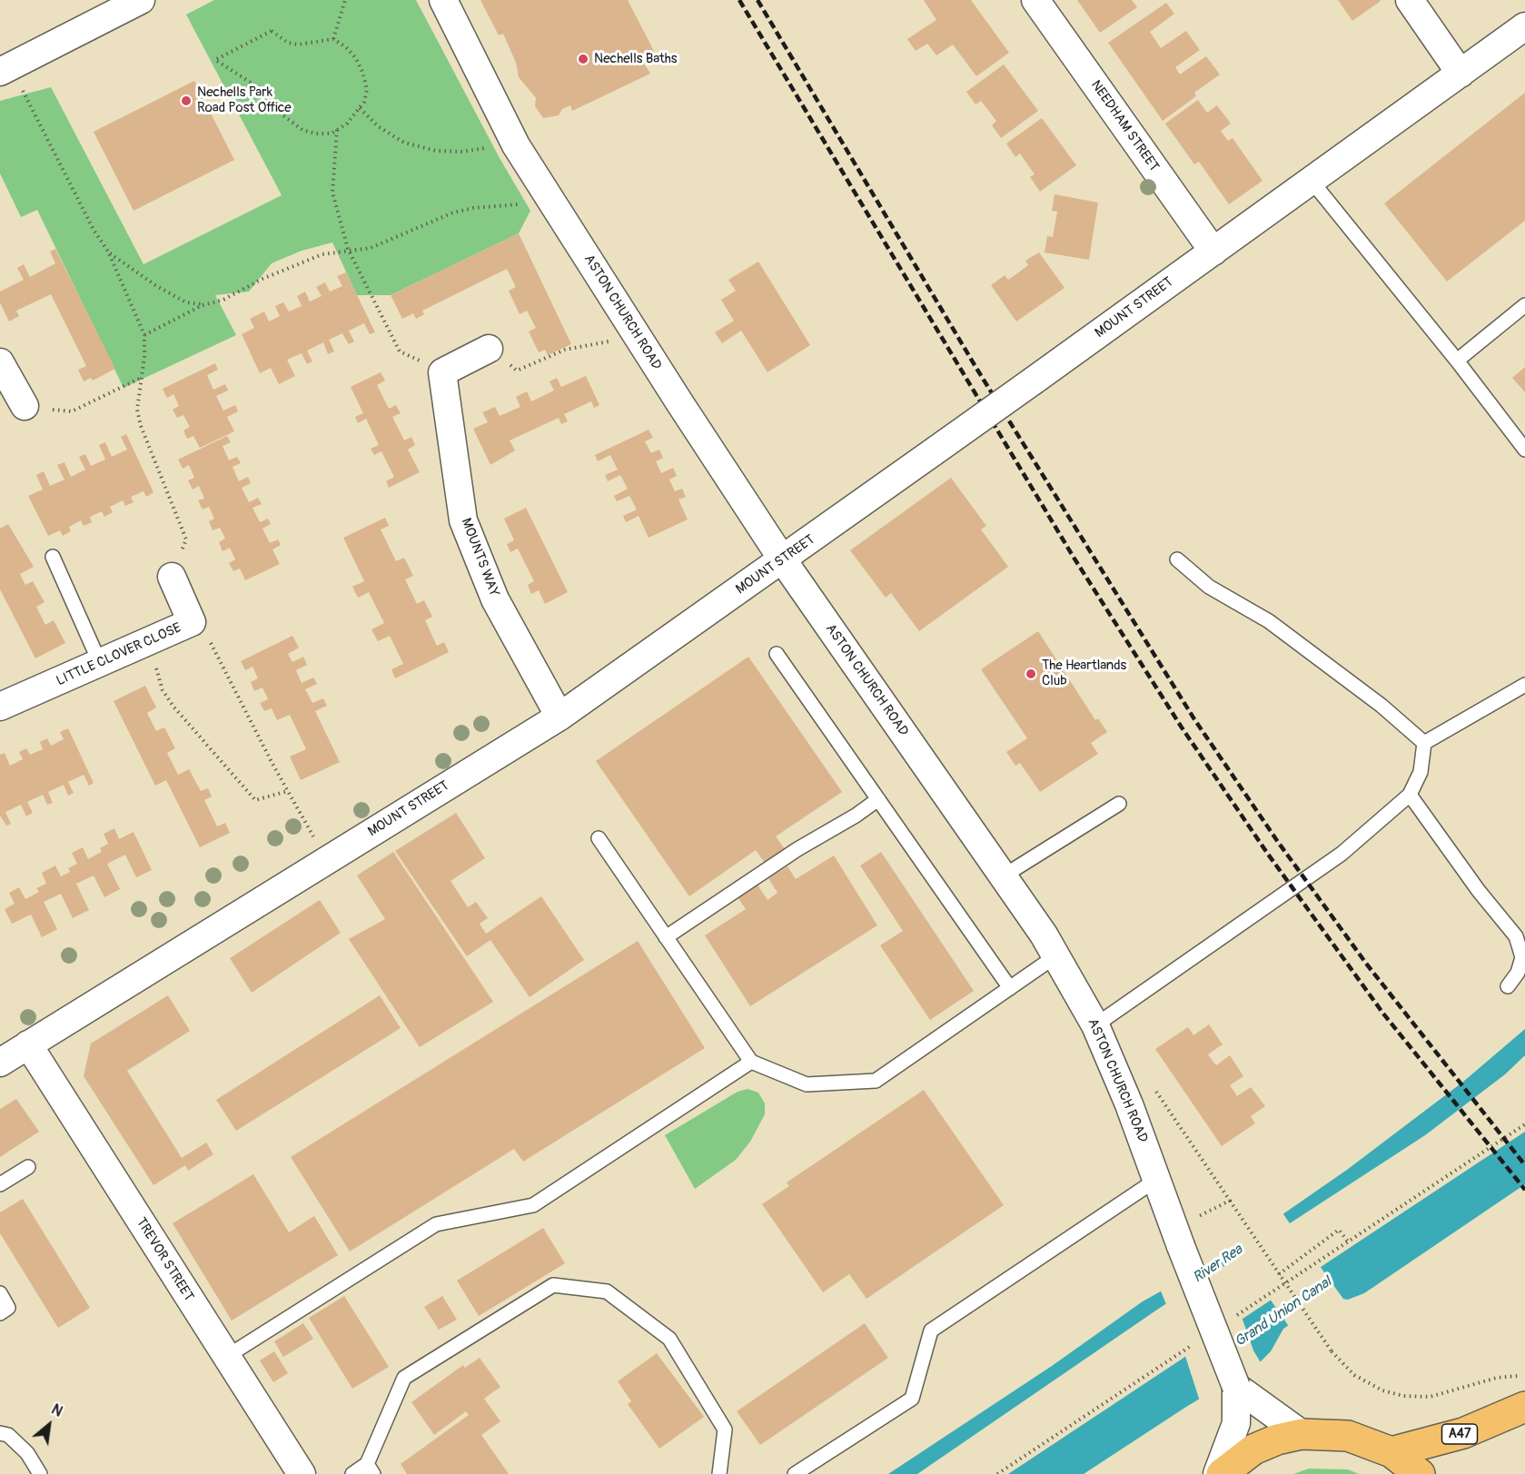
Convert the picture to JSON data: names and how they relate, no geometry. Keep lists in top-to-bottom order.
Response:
{
  "streets": {
    "main road": ["A47"],
    "street": [
      "NEEDHAM STREET",
      "MOUNT STREET",
      "ASTON CHURCH ROAD",
      "MOUNTS WAY",
      "LITTLE CLOVER CLOSE",
      "TREVOR STREET"
    ]
  },
  "crossings": [
    ["NEEDHAM STREET", "MOUNT STREET"],
    ["MOUNT STREET", "ASTON CHURCH ROAD"],
    ["MOUNT STREET", "MOUNTS WAY"],
    ["MOUNT STREET", "TREVOR STREET"]
  ],
  "water": ["River Rea", "Grand Union Canal"],
  "places": ["Nechells Baths", "Nechells Park Road Post Office", "The Heartlands Club"],
  "north": "top right"
}
